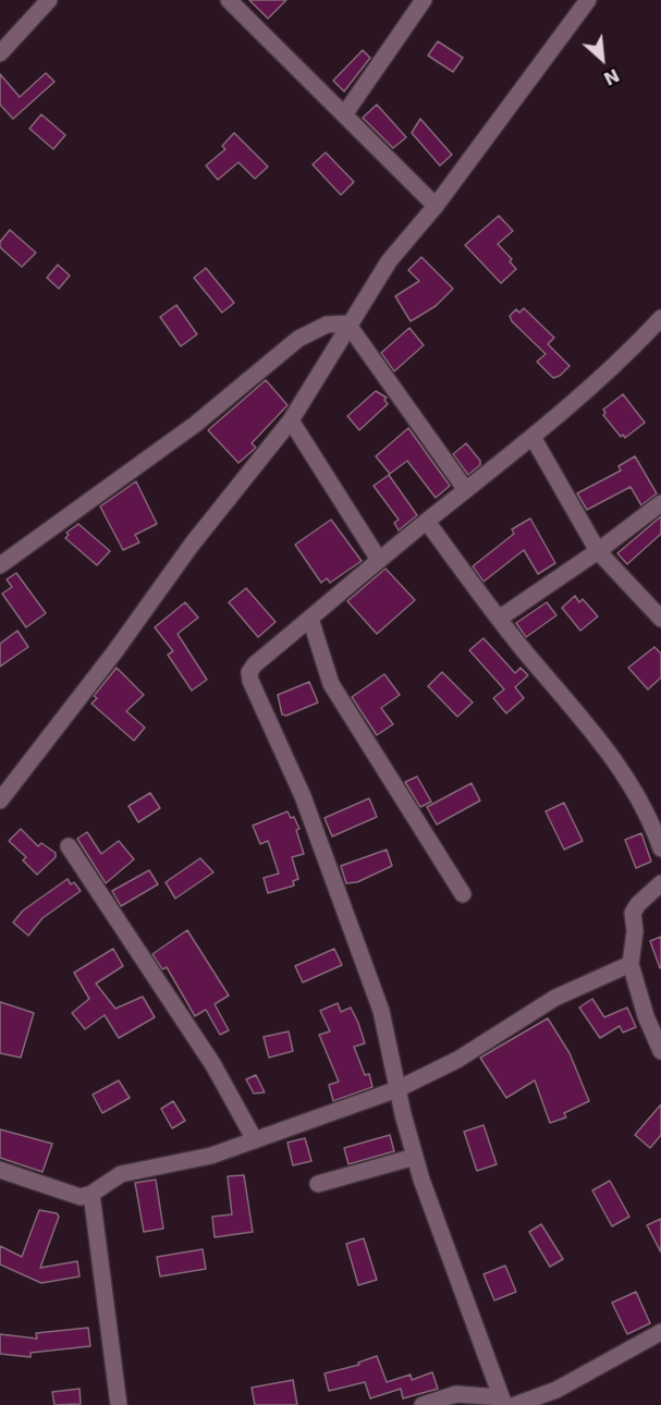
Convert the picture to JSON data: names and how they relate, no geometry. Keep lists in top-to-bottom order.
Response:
{
  "north": "bottom right"
}
